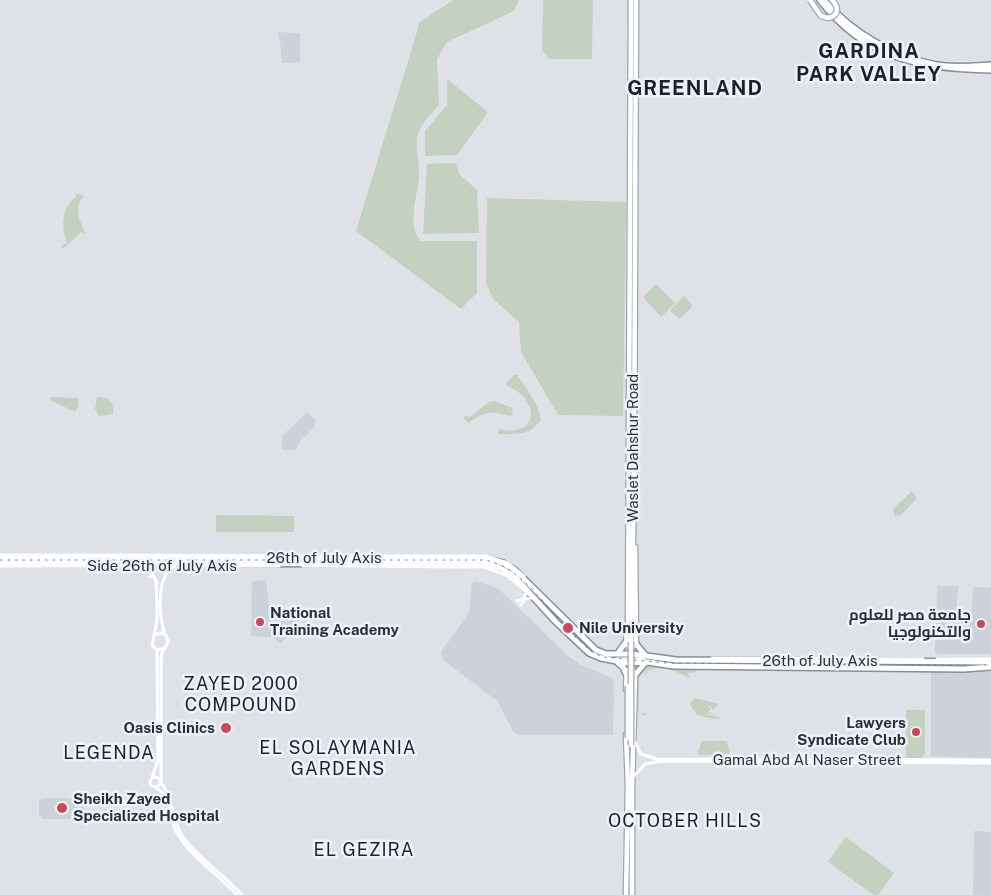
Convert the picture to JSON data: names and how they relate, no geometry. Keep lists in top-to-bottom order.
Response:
{
  "streets": {
    "highway": ["26th of July Axis"],
    "main road": ["Waslet Dahshur Road", "Side 26th of July Axis", "Gamal Abd Al Naser Street"]
  },
  "crossings": [
    ["26th of July Axis", "Side 26th of July Axis"]
  ],
  "districts": [
    "GARDINA PARK VALLEY",
    "GREENLAND",
    "ZAYED 2000 COMPOUND",
    "EL SOLAYMANIA GARDENS",
    "LEGENDA",
    "OCTOBER HILLS",
    "EL GEZIRA"
  ],
  "places": [
    "National Training Academy",
    "جامعة مصر للعلوم والتكنولوجيا",
    "Nile University",
    "Oasis Clinics",
    "Lawyers Syndicate Club",
    "Sheikh Zayed Specialized Hospital"
  ]
}
